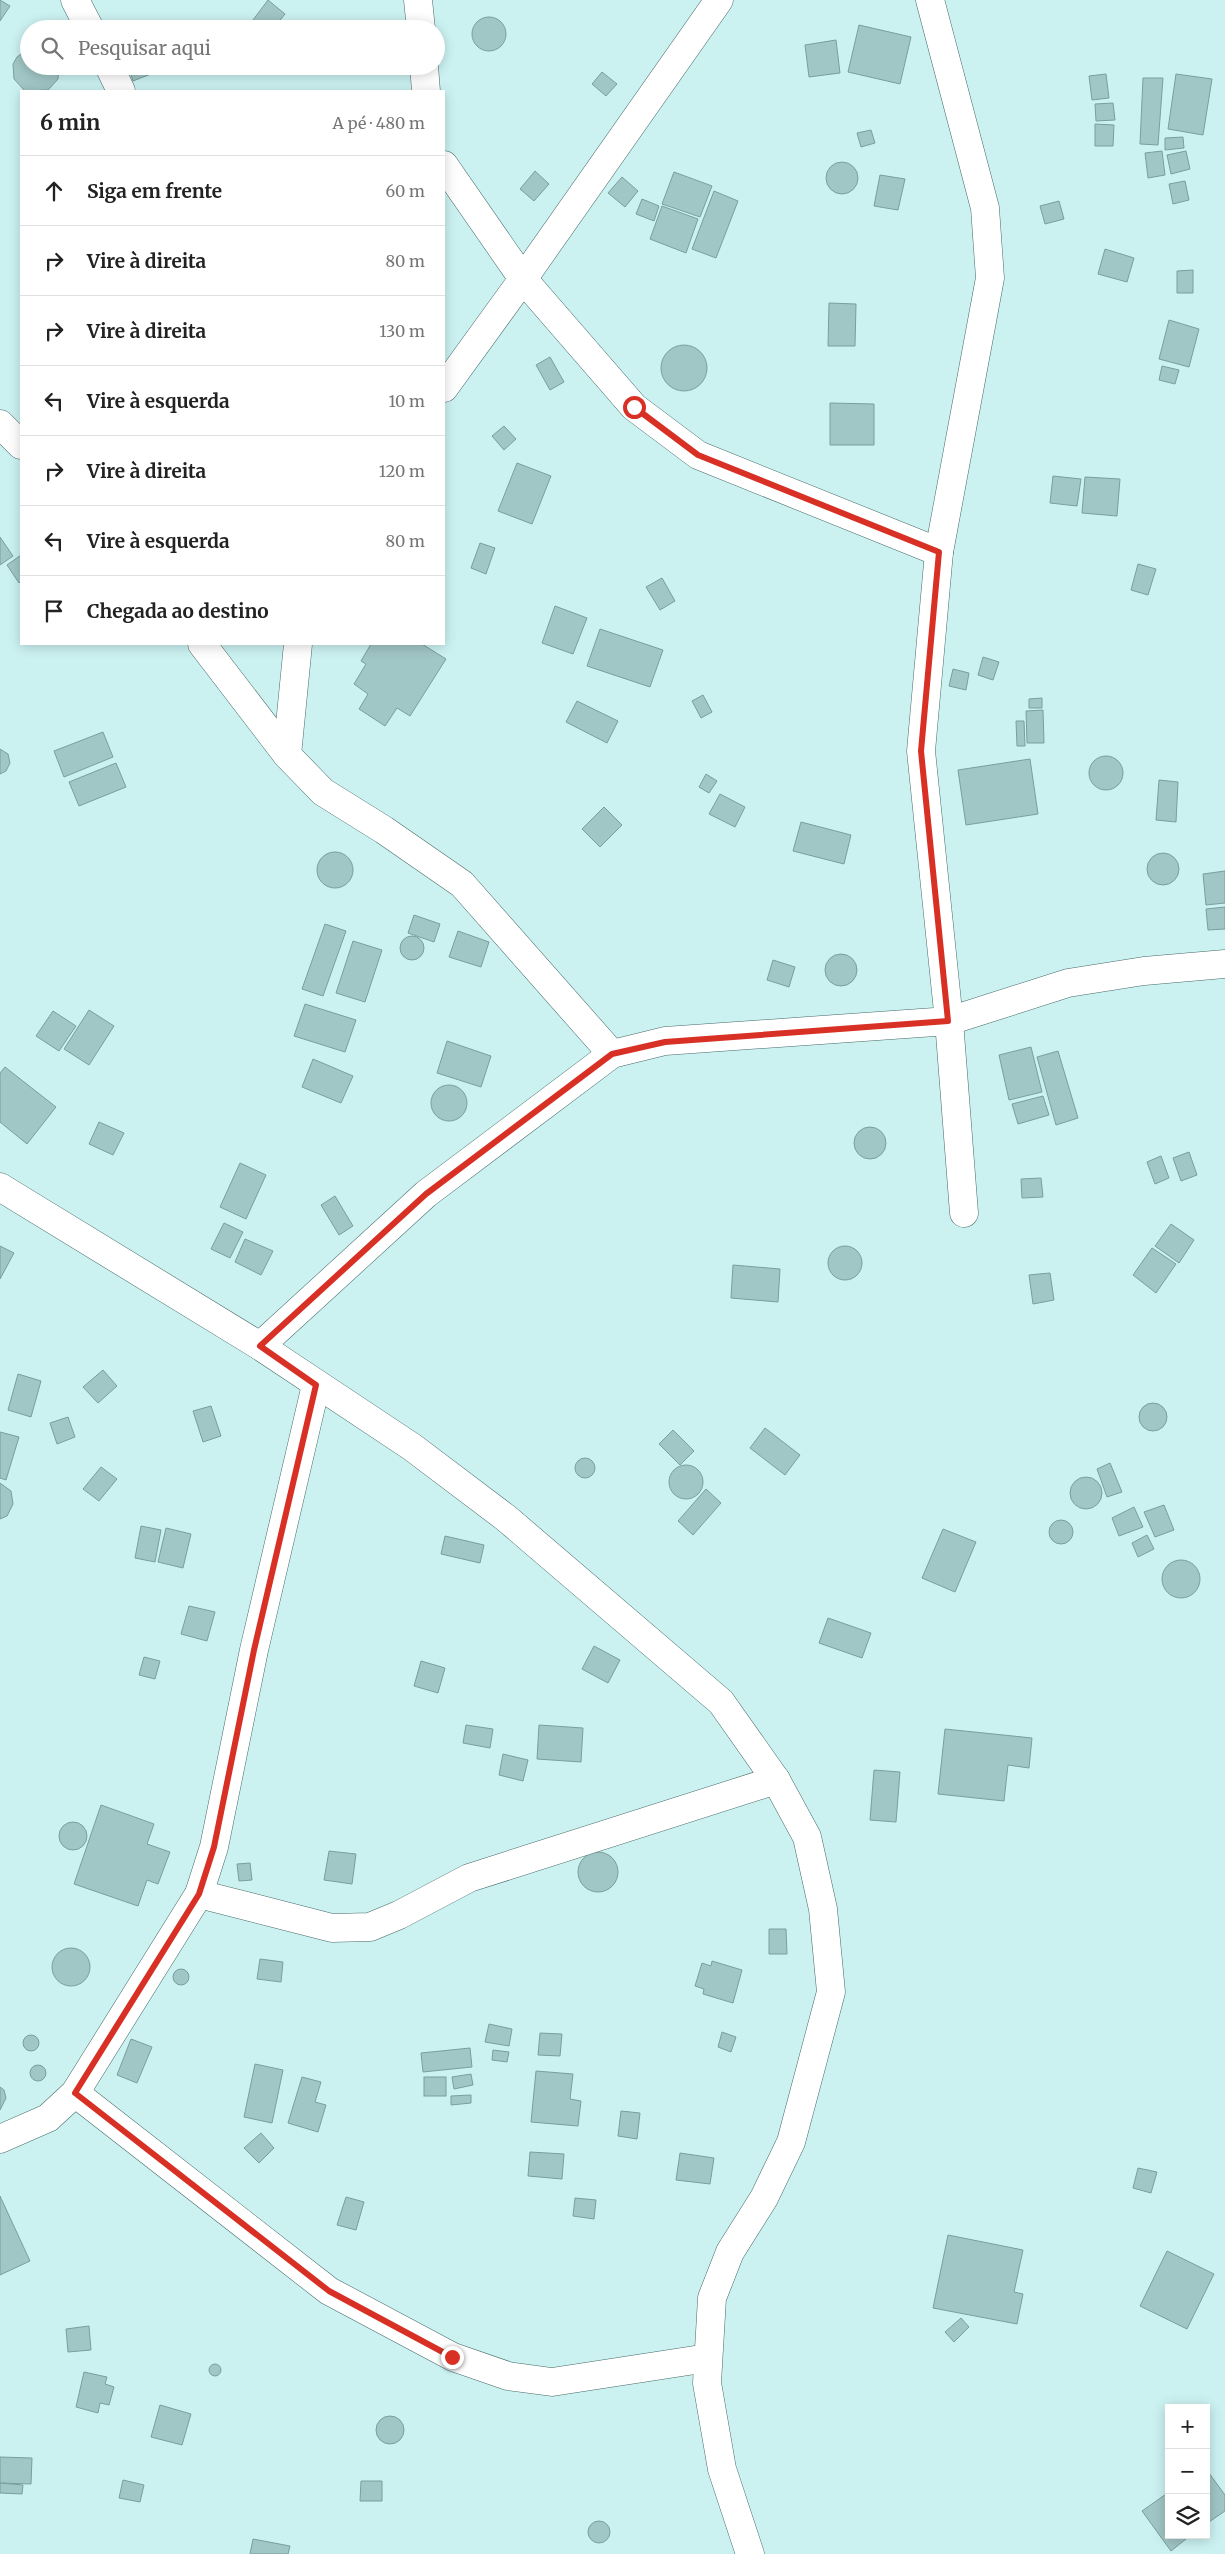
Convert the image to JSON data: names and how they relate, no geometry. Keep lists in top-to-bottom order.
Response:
{
  "page": {
    "search": "Pesquisar aqui",
    "heading": ["6 min", "A pé · 480 m"],
    "list": [
      ["Siga em frente", "60 m"],
      ["Vire à direita", "80 m"],
      ["Vire à direita", "130 m"],
      ["Vire à esquerda", "10 m"],
      ["Vire à direita", "120 m"],
      ["Vire à esquerda", "80 m"],
      "Chegada ao destino"
    ],
    "map_buttons": ["+", "−"]
  }
}
